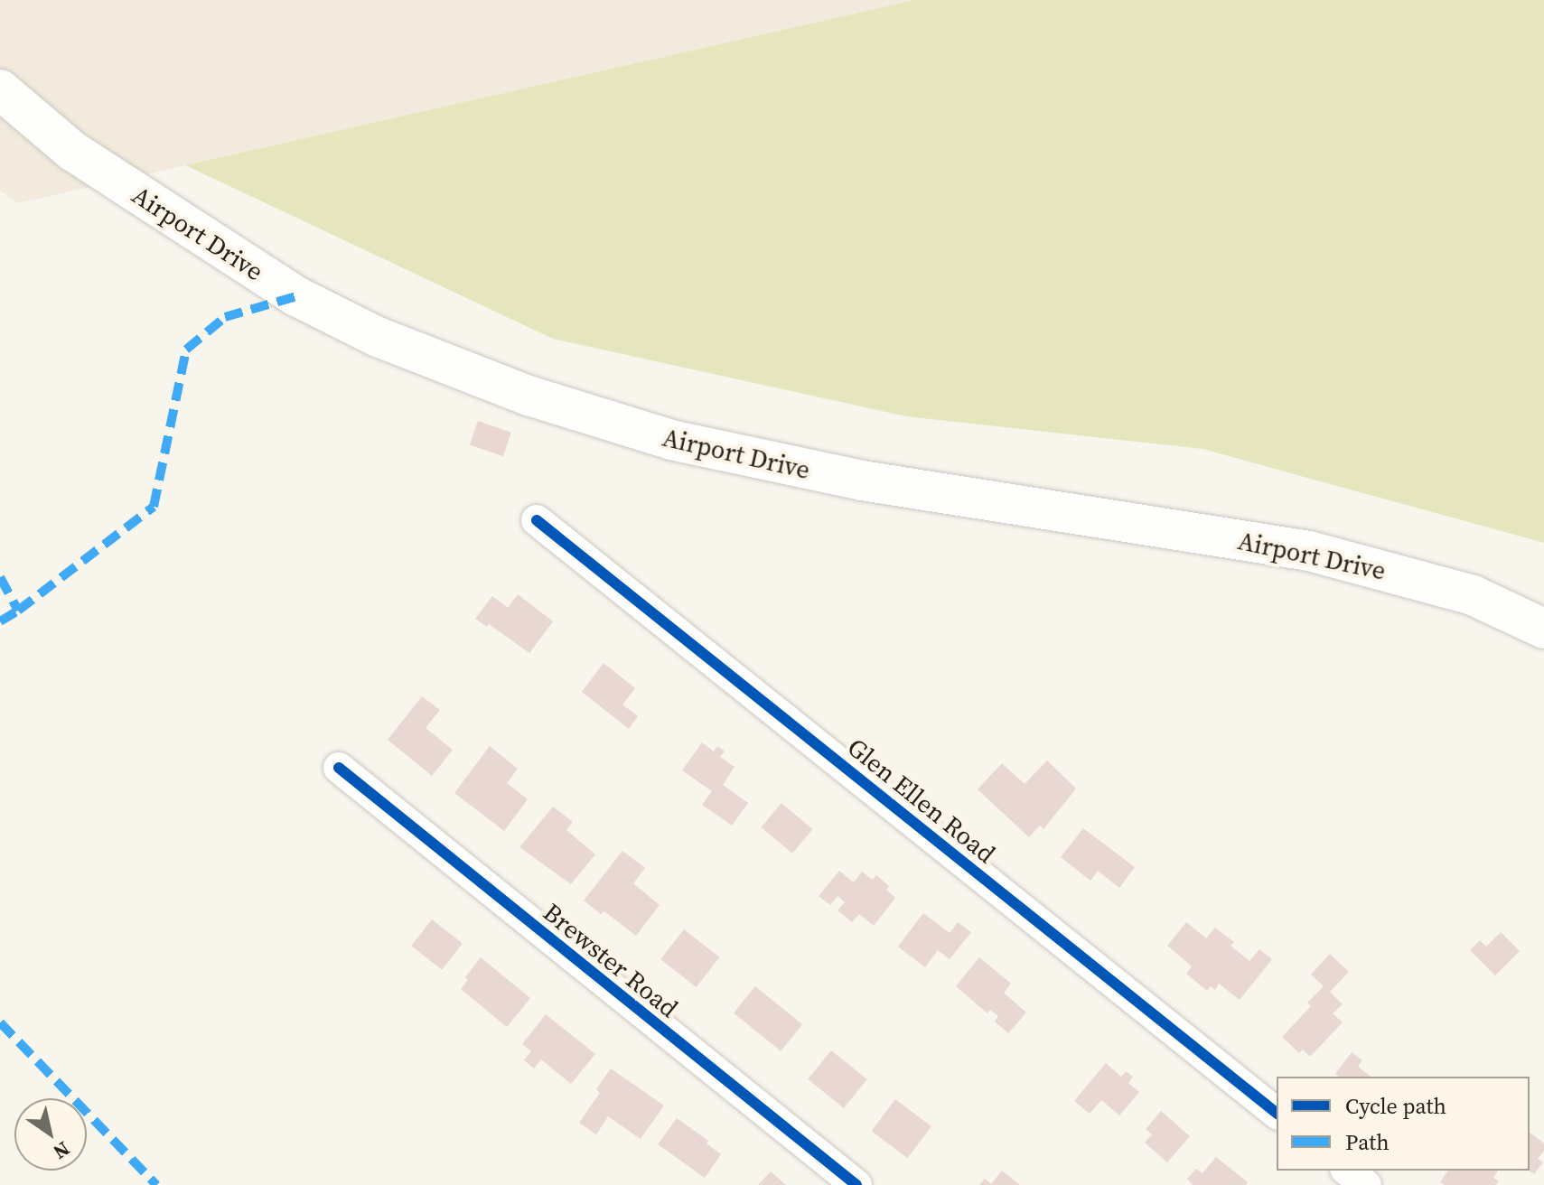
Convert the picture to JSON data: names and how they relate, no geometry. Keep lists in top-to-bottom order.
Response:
{
  "streets": {
    "main road": ["Airport Drive"],
    "street": ["Glen Ellen Road", "Brewster Road"]
  },
  "legend": ["Cycle path", "Path"],
  "north": "bottom right"
}
